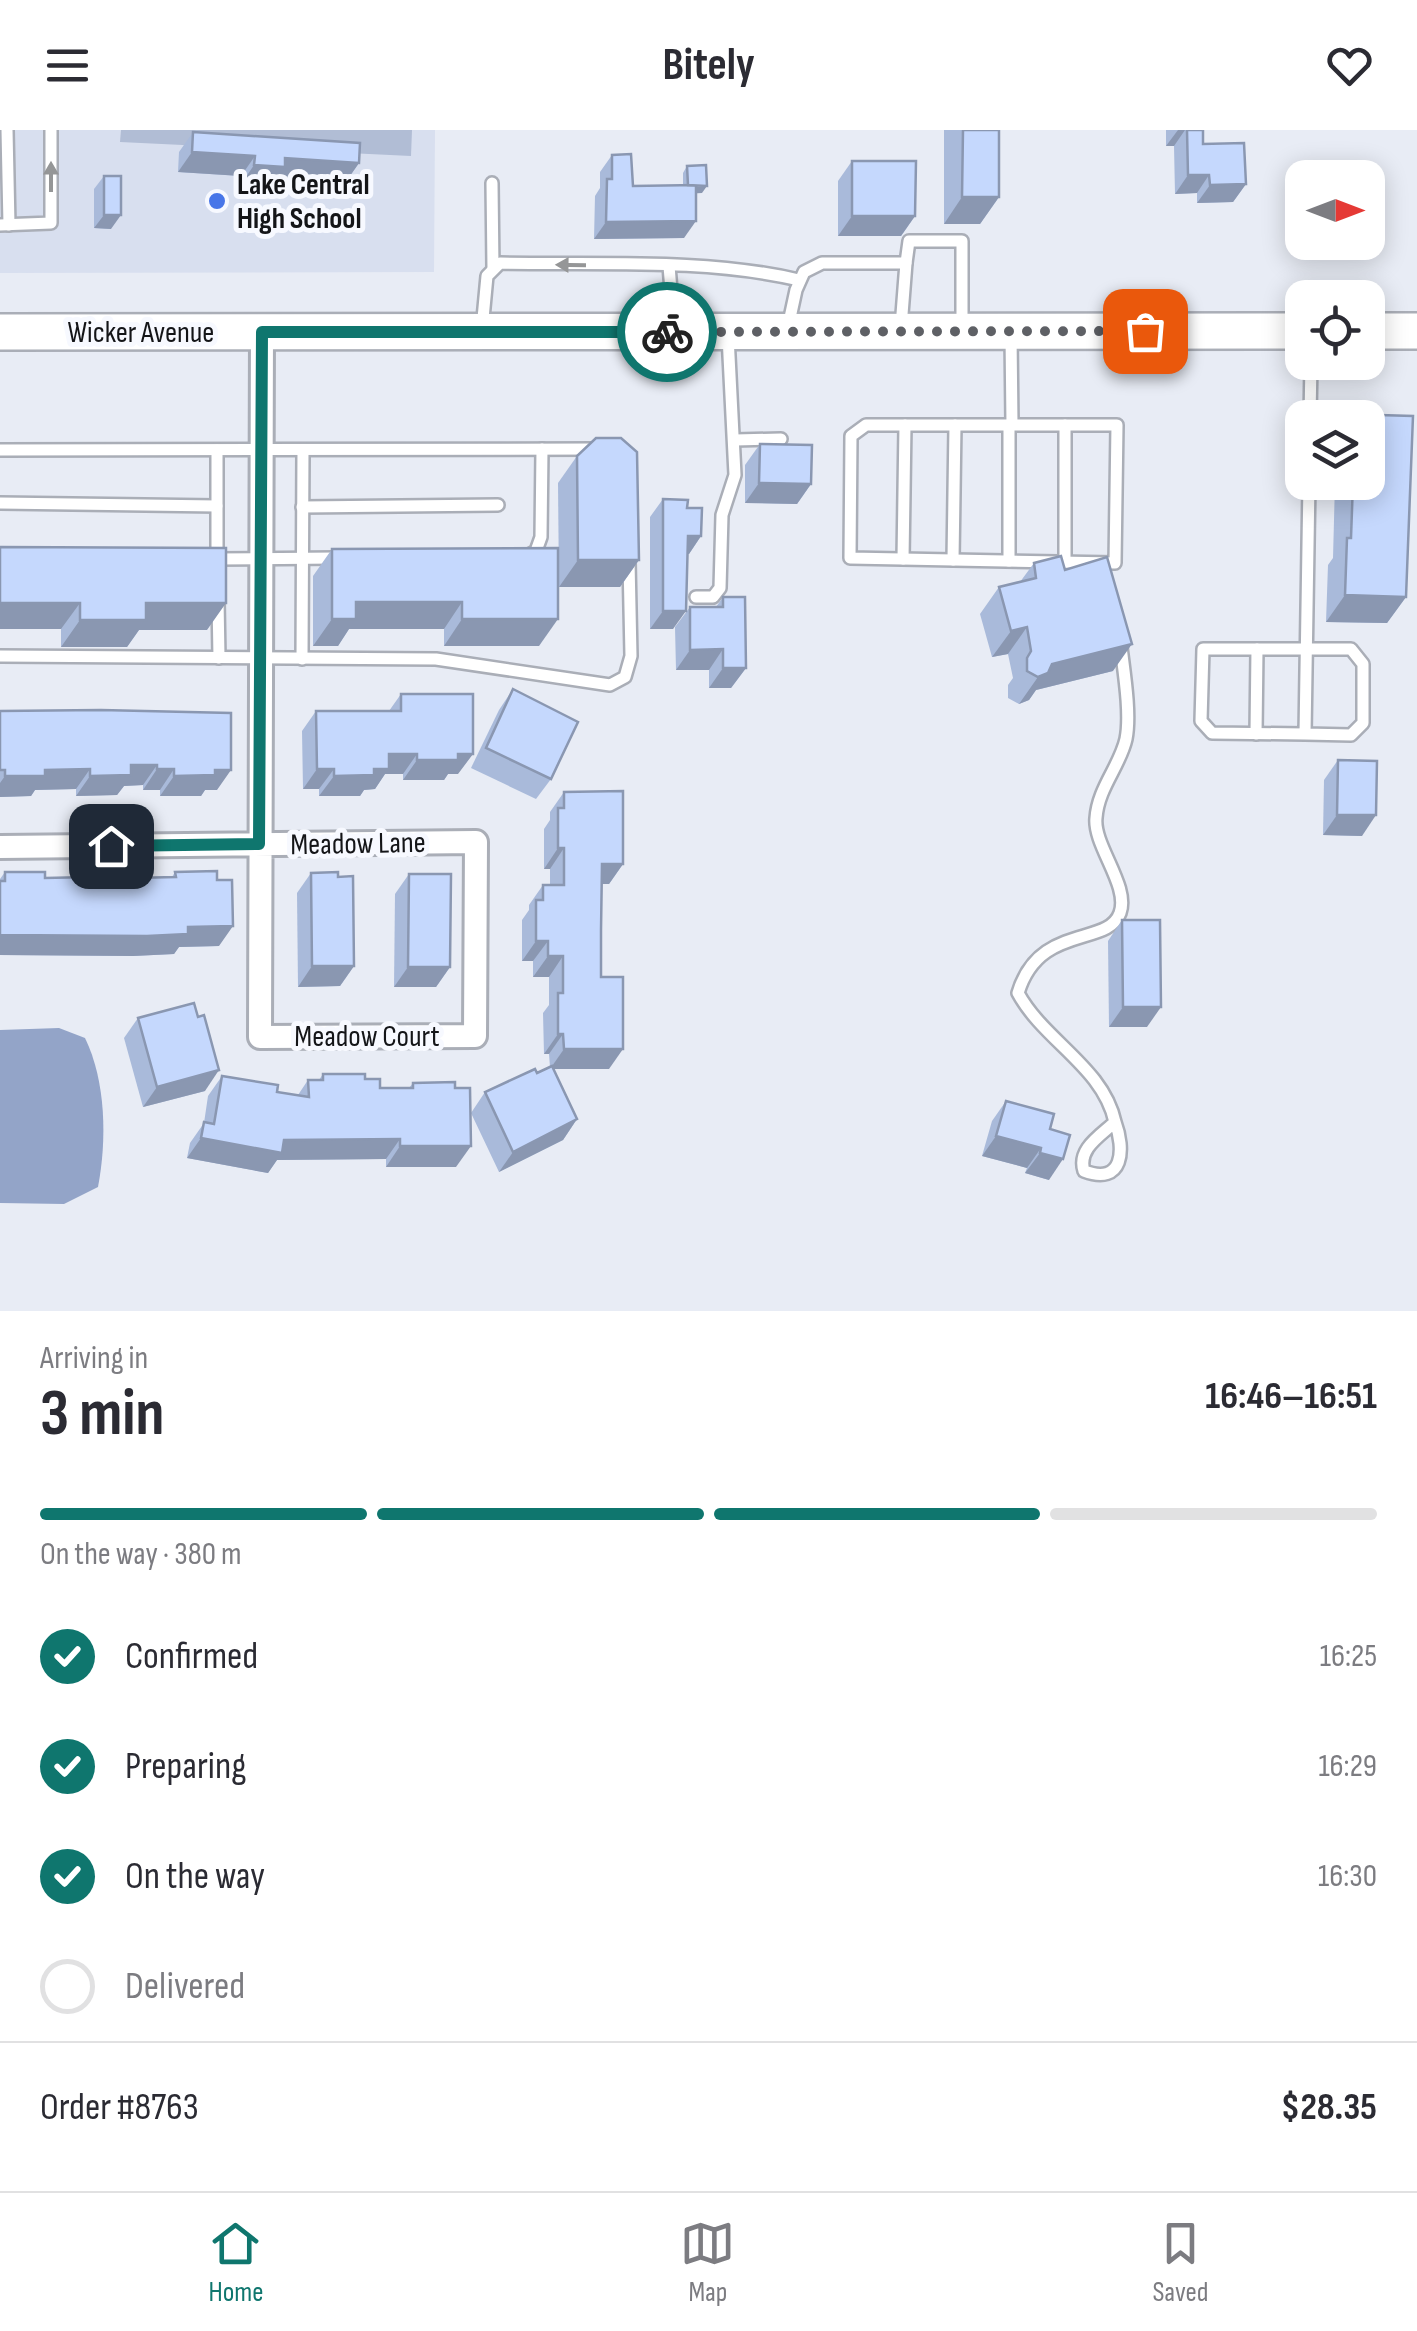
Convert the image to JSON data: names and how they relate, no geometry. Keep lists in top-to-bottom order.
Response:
{
  "streets": {
    "highway": ["Wicker Avenue"],
    "street": ["Meadow Lane", "Meadow Court"]
  },
  "crossings": [
    ["Meadow Lane", "Meadow Court"]
  ],
  "places": ["Lake Central High School"],
  "north": "right",
  "page": {
    "header": "Bitely",
    "heading": ["3 min", "Arriving in", "16:46–16:51"],
    "panel": ["Order #8763", "$28.35"],
    "bar": "On the way · 380 m",
    "list": [
      ["Confirmed", "16:25"],
      ["Preparing", "16:29"],
      ["On the way", "16:30"],
      "Delivered"
    ],
    "tabs": ["Home", "Map", "Saved"]
  }
}
